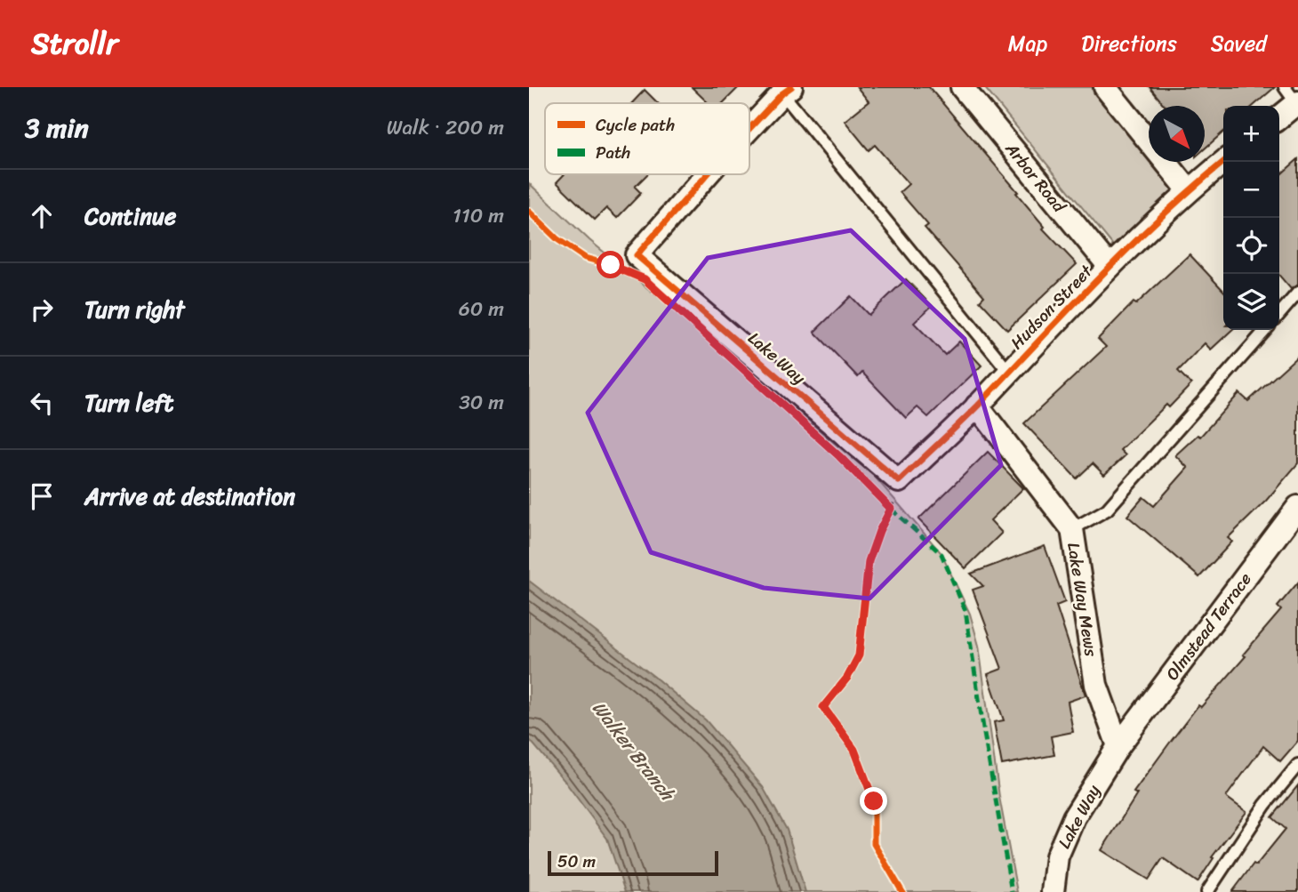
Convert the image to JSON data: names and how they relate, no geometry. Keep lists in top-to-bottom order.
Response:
{
  "streets": {
    "street": [
      "Arbor Road",
      "Hudson Street",
      "Lake Way",
      "Lake Way Mews",
      "Olmstead Terrace"
    ]
  },
  "crossings": [
    ["Arbor Road", "Hudson Street"],
    ["Hudson Street", "Lake Way"],
    ["Hudson Street", "Lake Way Mews"],
    ["Lake Way", "Lake Way Mews"],
    ["Lake Way", "Olmstead Terrace"],
    ["Lake Way Mews", "Olmstead Terrace"]
  ],
  "water": ["Walker Branch"],
  "legend": ["Cycle path", "Path"],
  "scale_bar": "50 m",
  "north": "bottom right",
  "page": {
    "header": "Strollr",
    "nav": ["Map", "Directions", "Saved"],
    "heading": ["3 min", "Walk · 200 m"],
    "map_buttons": ["+", "−"],
    "list": [
      ["Continue", "110 m"],
      ["Turn right", "60 m"],
      ["Turn left", "30 m"],
      "Arrive at destination"
    ],
    "scale": "50 m"
  }
}
